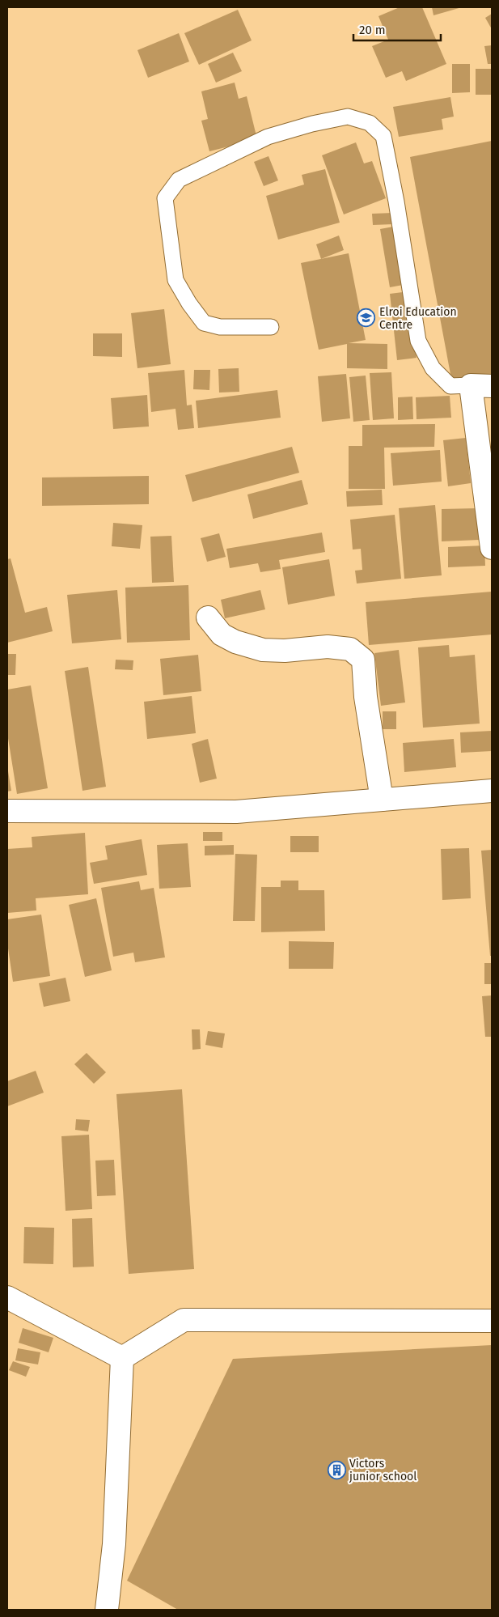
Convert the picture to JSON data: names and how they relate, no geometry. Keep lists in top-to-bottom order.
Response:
{
  "places": {
    "school or university": ["Elroi Education Centre"],
    "building": ["Victors junior school"]
  },
  "scale_bar": "20 m"
}
